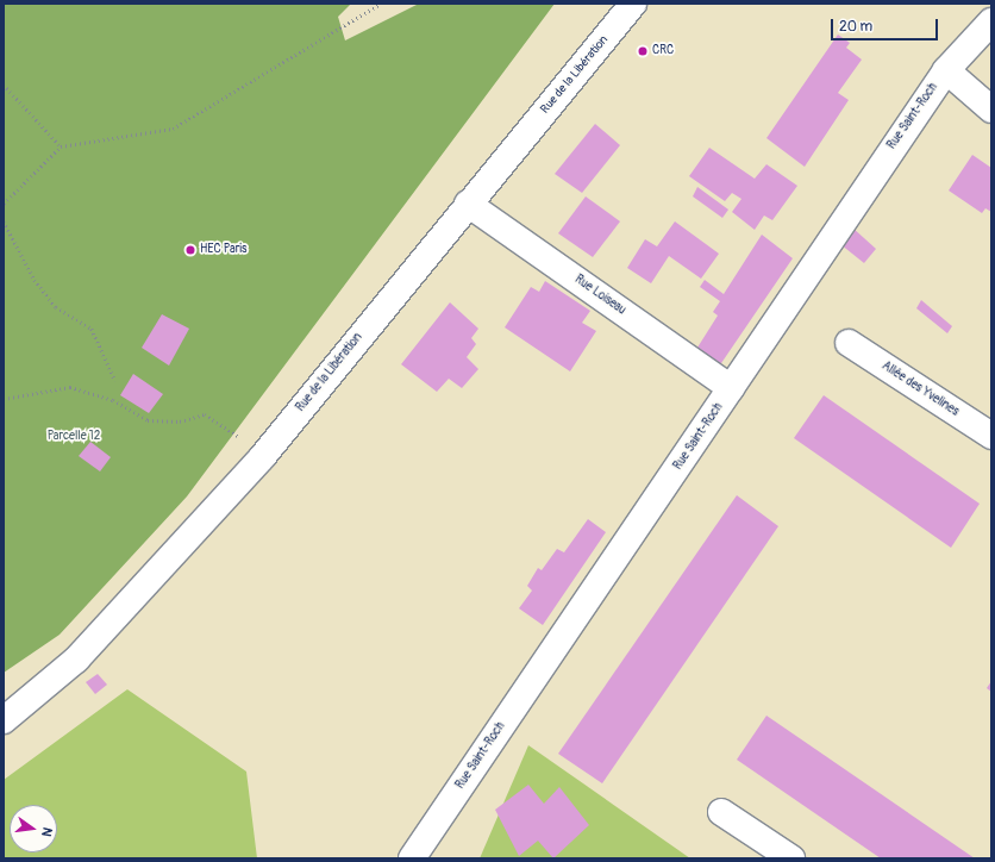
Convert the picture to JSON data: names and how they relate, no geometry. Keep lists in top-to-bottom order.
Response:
{
  "streets": {
    "street": [
      "Rue de la Libération",
      "Rue Saint-Roch",
      "Rue Loiseau",
      "Allée des Yvelines"
    ]
  },
  "crossings": [
    ["Rue de la Libération", "Rue Loiseau"],
    ["Rue Saint-Roch", "Rue Loiseau"]
  ],
  "parks": ["Parcelle 12"],
  "places": ["CRC", "HEC Paris"],
  "scale_bar": "20 m",
  "north": "right"
}
